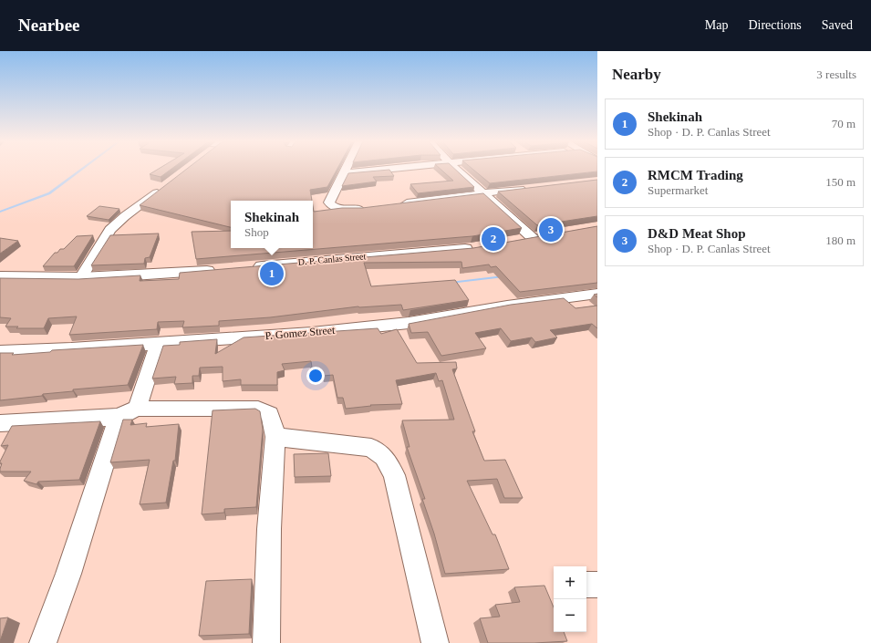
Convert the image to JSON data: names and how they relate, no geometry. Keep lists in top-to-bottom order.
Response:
{
  "streets": {
    "main road": ["D. P. Canlas Street"],
    "street": ["P. Gomez Street"]
  },
  "page": {
    "header": "Nearbee",
    "nav": ["Map", "Directions", "Saved"],
    "heading": ["Nearby", "3 results"],
    "list": [
      {
        "mark": "1",
        "name": "Shekinah",
        "note": "Shop · D. P. Canlas Street",
        "value": "70 m"
      },
      {
        "mark": "2",
        "name": "RMCM Trading",
        "note": "Supermarket",
        "value": "150 m"
      },
      {
        "mark": "3",
        "name": "D&D Meat Shop",
        "note": "Shop · D. P. Canlas Street",
        "value": "180 m"
      }
    ],
    "popup": ["Shekinah", "Shop"],
    "pins": ["3", "2", "1"],
    "map_buttons": ["+", "−"]
  }
}
